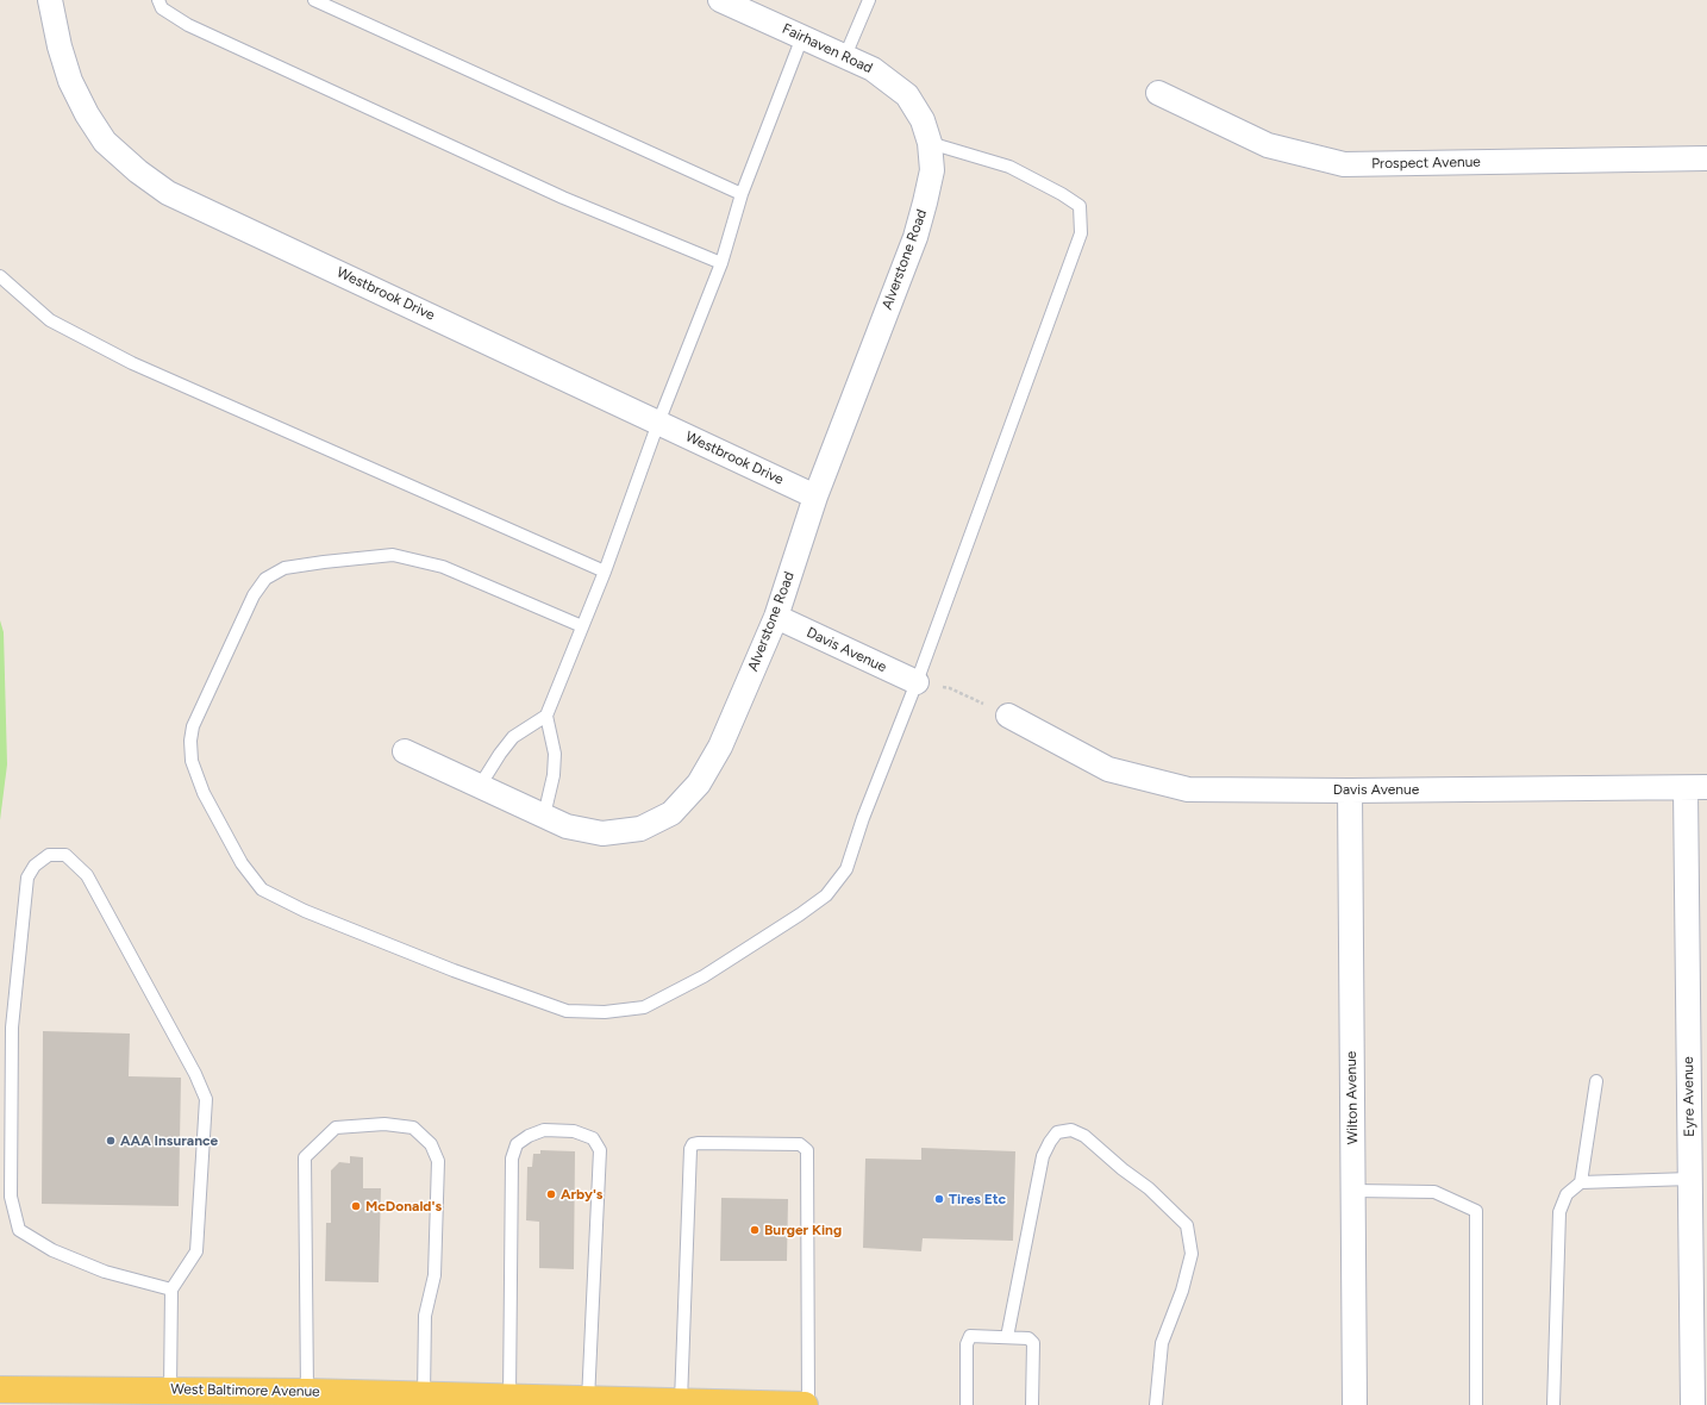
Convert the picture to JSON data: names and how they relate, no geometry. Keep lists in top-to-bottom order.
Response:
{
  "streets": {
    "main road": ["West Baltimore Avenue"],
    "street": [
      "Fairhaven Road",
      "Prospect Avenue",
      "Alverstone Road",
      "Westbrook Drive",
      "Davis Avenue",
      "Eyre Avenue",
      "Wilton Avenue"
    ]
  },
  "crossings": [
    ["Fairhaven Road", "Alverstone Road"],
    ["Alverstone Road", "Westbrook Drive"],
    ["Alverstone Road", "Davis Avenue"],
    ["Davis Avenue", "Eyre Avenue"],
    ["Davis Avenue", "Wilton Avenue"]
  ],
  "places": [
    "AAA Insurance",
    "Arby's",
    "Tires Etc",
    "McDonald's",
    "Burger King"
  ]
}
